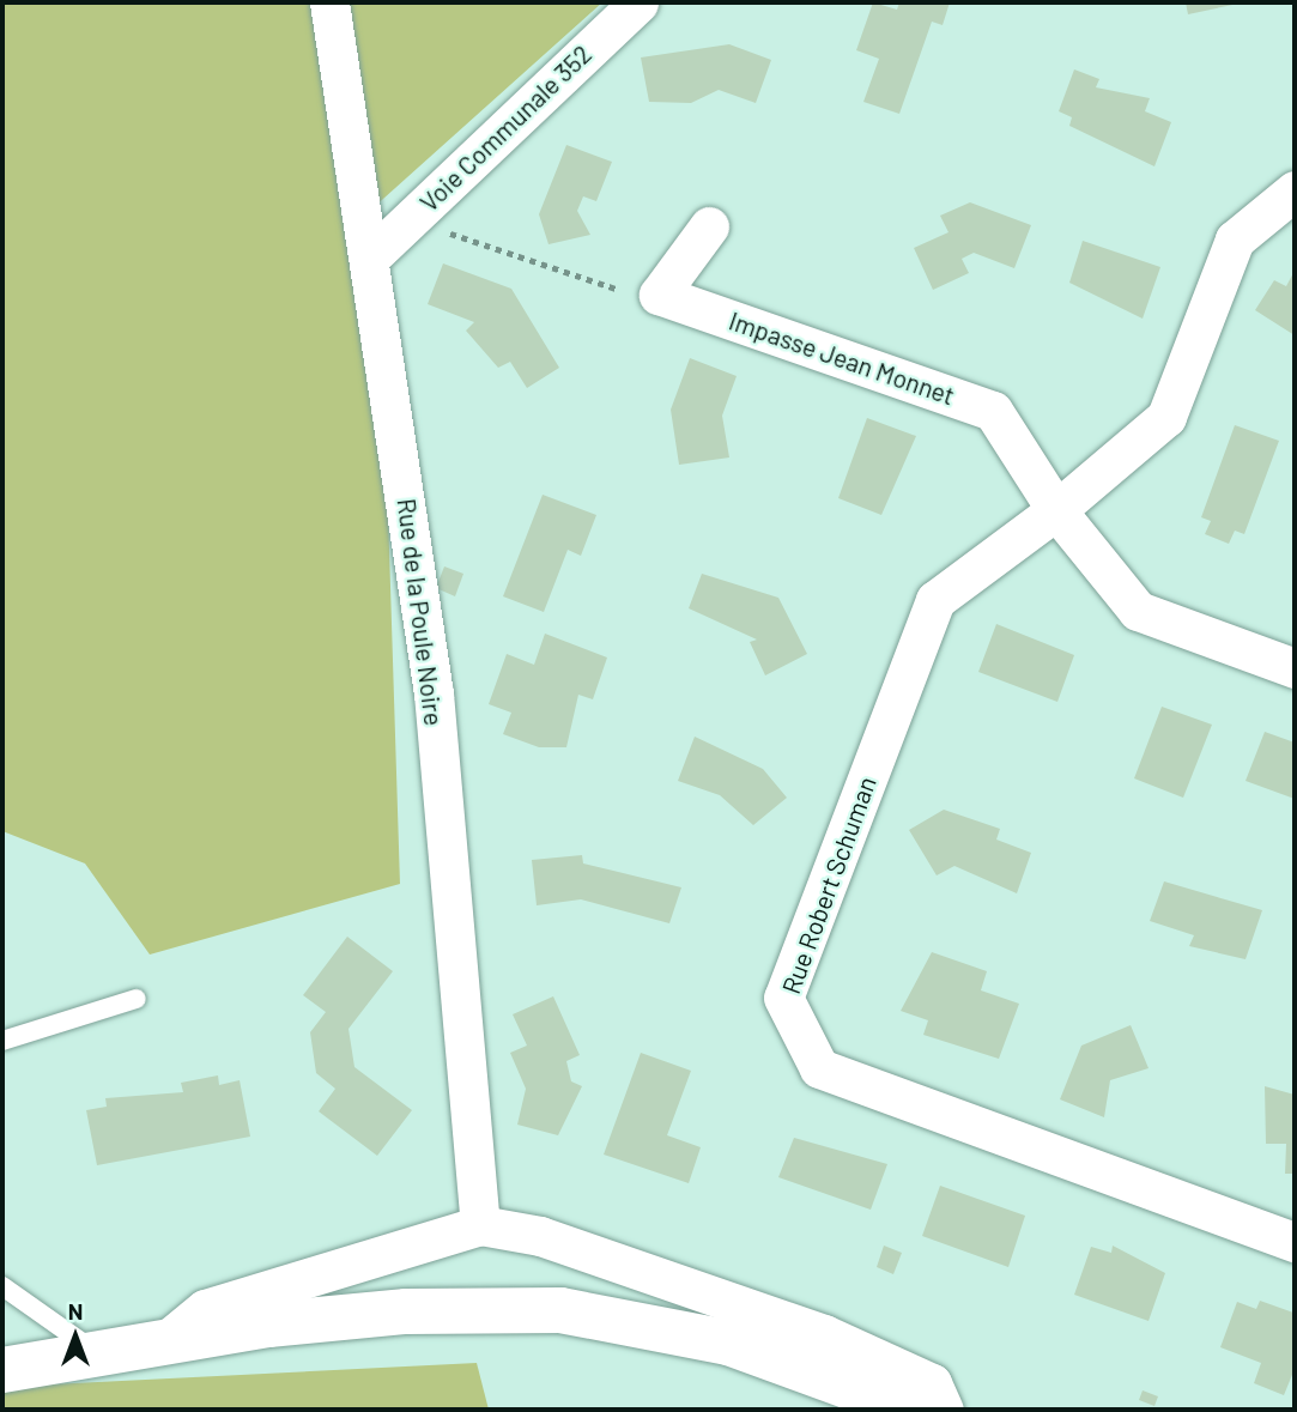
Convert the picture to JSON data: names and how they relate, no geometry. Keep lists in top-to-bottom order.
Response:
{
  "streets": {
    "street": [
      "Voie Communale 352",
      "Impasse Jean Monnet",
      "Rue de la Poule Noire",
      "Rue Robert Schuman"
    ]
  },
  "crossings": [
    ["Voie Communale 352", "Rue de la Poule Noire"],
    ["Impasse Jean Monnet", "Rue Robert Schuman"]
  ],
  "north": "top"
}
